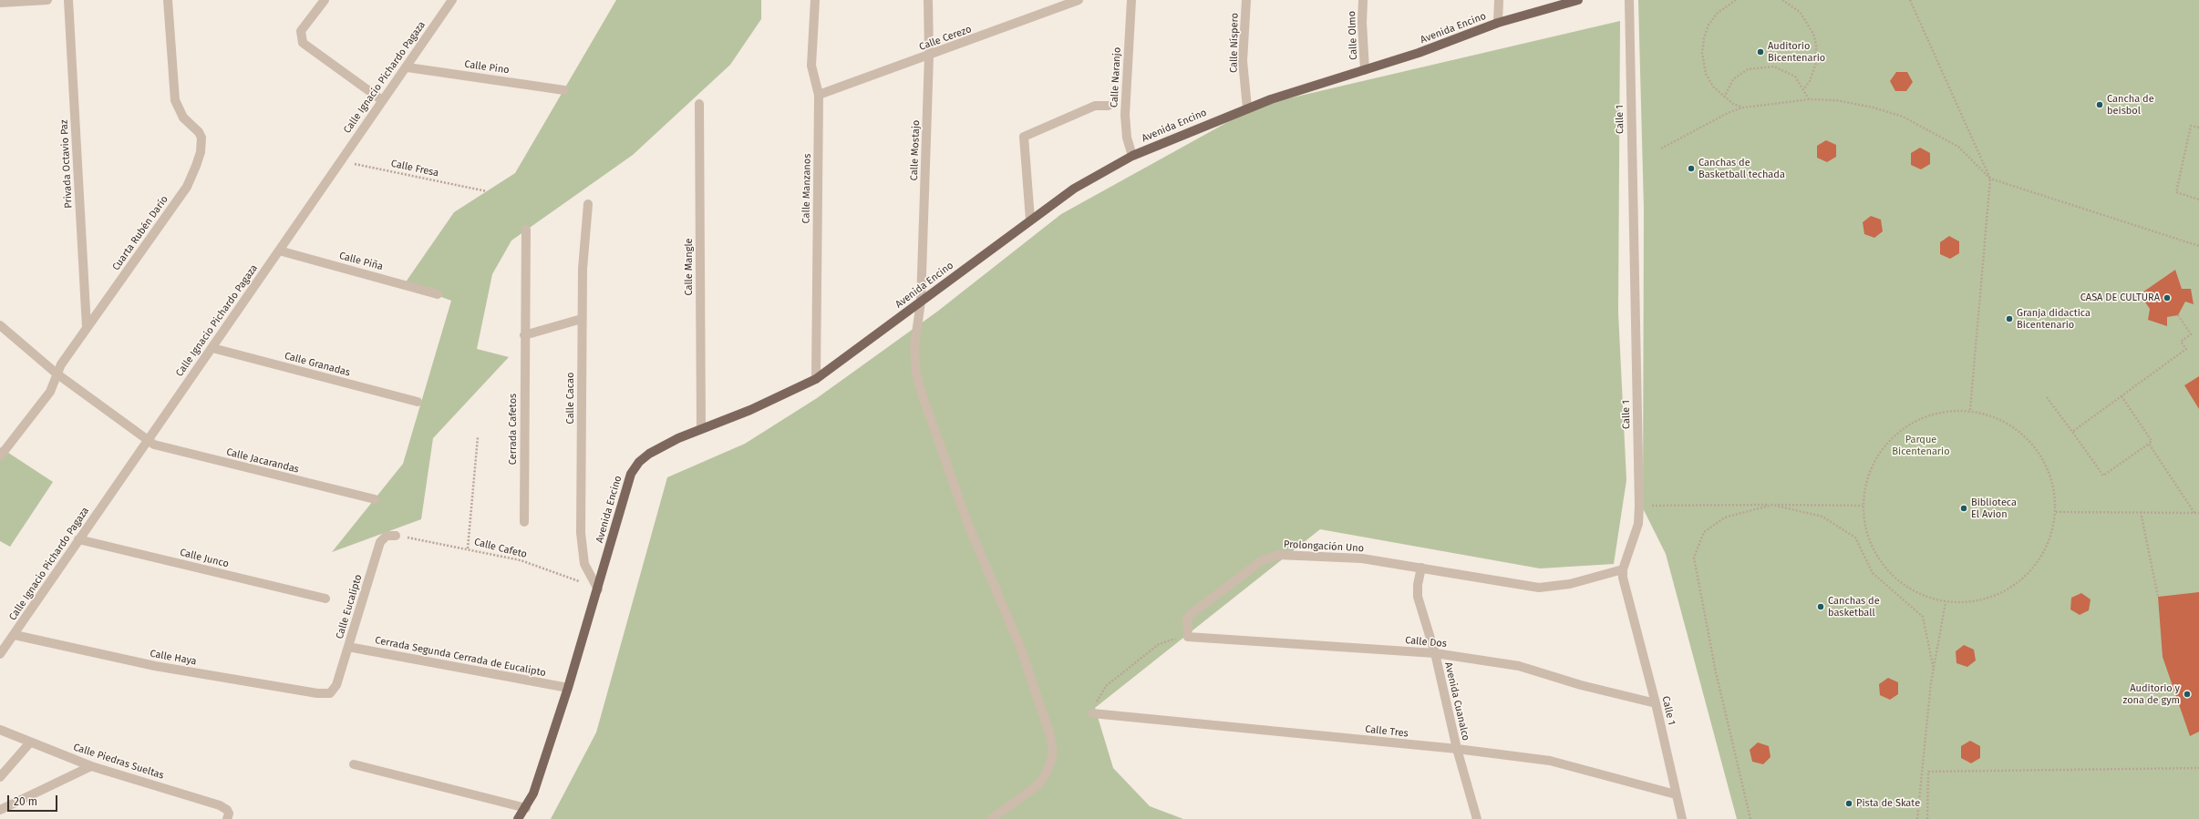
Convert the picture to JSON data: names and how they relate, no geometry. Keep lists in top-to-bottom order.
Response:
{
  "streets": {
    "main road": ["Avenida Encino"],
    "street": [
      "Calle Olmo",
      "Calle Cerezo",
      "Calle Níspero",
      "Calle Pino",
      "Calle Ignacio Pichardo Pagaza",
      "Calle Naranjo",
      "Calle 1",
      "Calle Mostajo",
      "Privada Octavio Paz",
      "Calle Manzanos",
      "Cuarta Rubén Darío",
      "Calle Piña",
      "Calle Mangle",
      "Calle Granadas",
      "Calle Cacao",
      "Cerrada Cafetos",
      "Calle Jacarandas",
      "Prolongación Uno",
      "Calle Junco",
      "Calle Eucalipto",
      "Calle Dos",
      "Cerrada Segunda Cerrada de Eucalipto",
      "Calle Haya",
      "Avenida Cuanalco",
      "Calle Tres",
      "Calle Piedras Sueltas"
    ],
    "path": ["Calle Fresa", "Calle Cafeto"]
  },
  "crossings": [
    ["Avenida Encino", "Calle Olmo"],
    ["Avenida Encino", "Calle Níspero"],
    ["Avenida Encino", "Calle Naranjo"],
    ["Avenida Encino", "Calle Mostajo"],
    ["Avenida Encino", "Calle Manzanos"],
    ["Avenida Encino", "Calle Mangle"],
    ["Avenida Encino", "Calle Cacao"],
    ["Avenida Encino", "Calle Cafeto"],
    ["Avenida Encino", "Cerrada Segunda Cerrada de Eucalipto"],
    ["Calle Cerezo", "Calle Mostajo"],
    ["Calle Cerezo", "Calle Manzanos"],
    ["Calle Pino", "Calle Ignacio Pichardo Pagaza"],
    ["Calle Ignacio Pichardo Pagaza", "Calle Fresa"],
    ["Calle Ignacio Pichardo Pagaza", "Calle Piña"],
    ["Calle Ignacio Pichardo Pagaza", "Calle Granadas"],
    ["Calle Ignacio Pichardo Pagaza", "Calle Jacarandas"],
    ["Calle Ignacio Pichardo Pagaza", "Calle Junco"],
    ["Calle Ignacio Pichardo Pagaza", "Calle Haya"],
    ["Calle 1", "Prolongación Uno"],
    ["Calle 1", "Calle Dos"],
    ["Calle 1", "Calle Tres"],
    ["Privada Octavio Paz", "Cuarta Rubén Darío"],
    ["Cuarta Rubén Darío", "Calle Jacarandas"],
    ["Calle Cacao", "Calle Cafeto"],
    ["Prolongación Uno", "Calle Dos"],
    ["Prolongación Uno", "Avenida Cuanalco"],
    ["Calle Cafeto", "Calle Eucalipto"],
    ["Calle Eucalipto", "Cerrada Segunda Cerrada de Eucalipto"],
    ["Calle Eucalipto", "Calle Haya"],
    ["Calle Dos", "Avenida Cuanalco"],
    ["Avenida Cuanalco", "Calle Tres"]
  ],
  "parks": ["Parque Bicentenario"],
  "places": [
    "Auditorio Bicentenario",
    "Cancha de beisbol",
    "Canchas de Basketball techada",
    "CASA DE CULTURA",
    "Granja didactica Bicentenario",
    "Biblioteca El Avion",
    "Canchas de basketball",
    "Auditorio y zona de gym",
    "Pista de Skate"
  ],
  "scale_bar": "20 m"
}
